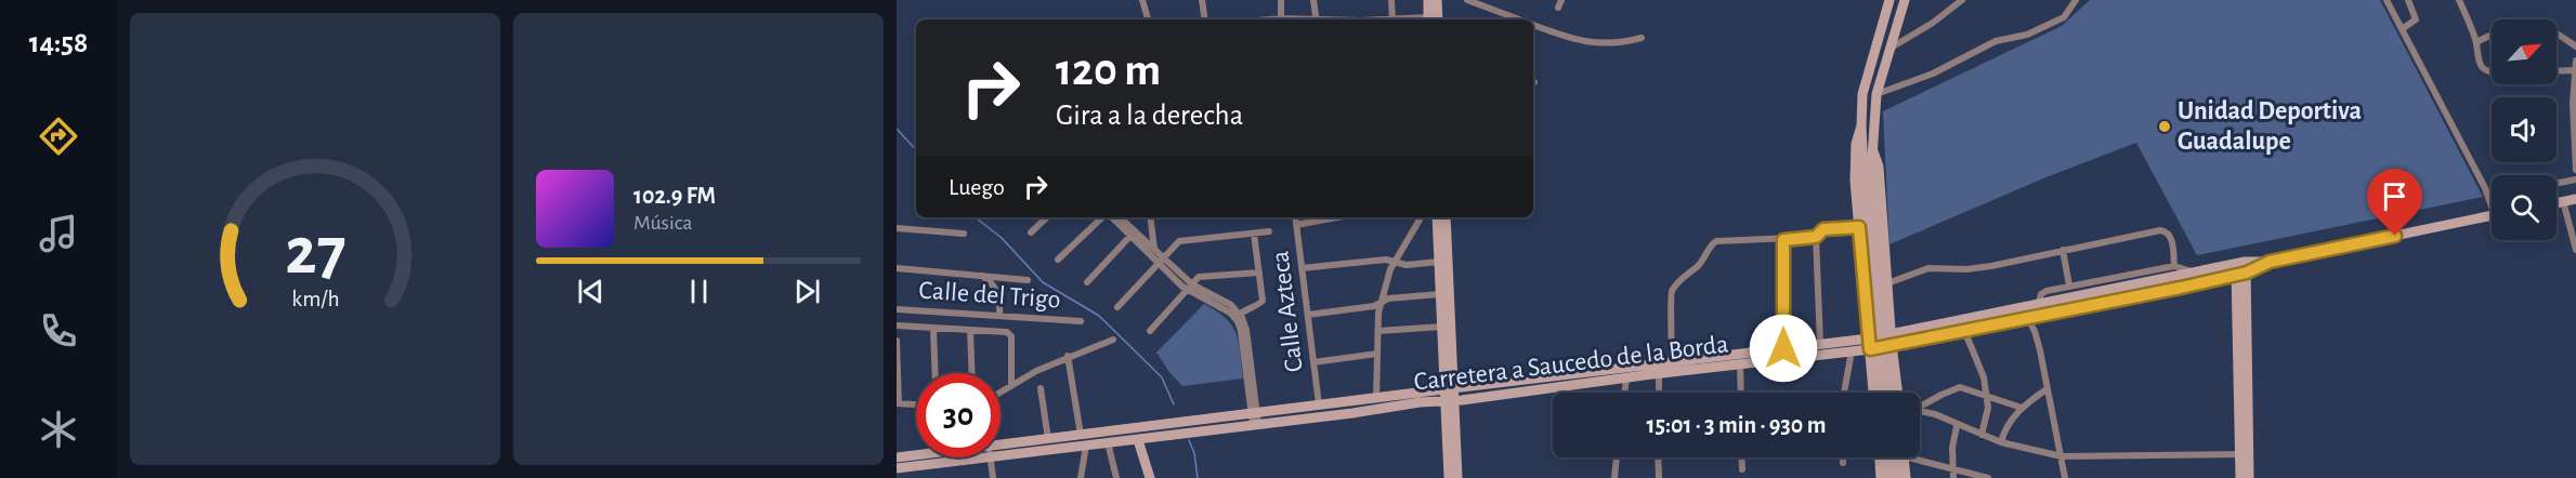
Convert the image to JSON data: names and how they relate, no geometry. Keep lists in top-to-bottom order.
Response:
{
  "streets": {
    "street": ["Calle del Trigo", "Calle Azteca", "Carretera a Saucedo de la Borda"]
  },
  "crossings": [
    ["Calle Azteca", "Carretera a Saucedo de la Borda"]
  ],
  "places": ["Unidad Deportiva Guadalupe"],
  "north": "top right",
  "page": {
    "tabs": "14:58",
    "turn": ["120 m", "Gira a la derecha"],
    "then": "Luego",
    "song": ["102.9 FM", "Música"],
    "limit": "30",
    "trip": "15:01 · 3 min · 930 m",
    "gauge": ["27", "km/h"]
  }
}
